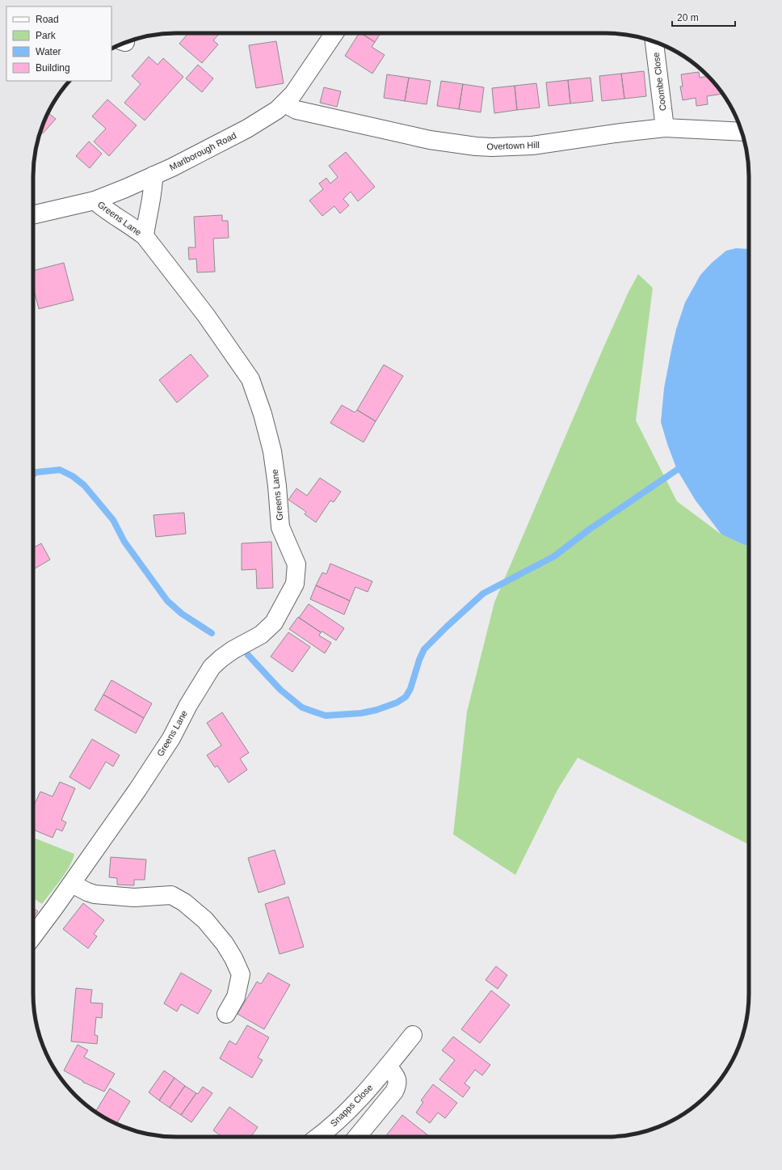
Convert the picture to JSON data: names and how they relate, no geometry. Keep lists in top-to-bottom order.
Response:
{
  "streets": {
    "street": [
      "Coombe Close",
      "Overtown Hill",
      "Marlborough Road",
      "Greens Lane",
      "Snapps Close"
    ]
  },
  "crossings": [
    ["Coombe Close", "Overtown Hill"],
    ["Overtown Hill", "Marlborough Road"],
    ["Marlborough Road", "Greens Lane"]
  ],
  "legend": [
    "Road",
    "Park",
    "Water",
    "Building"
  ],
  "scale_bar": "20 m"
}
